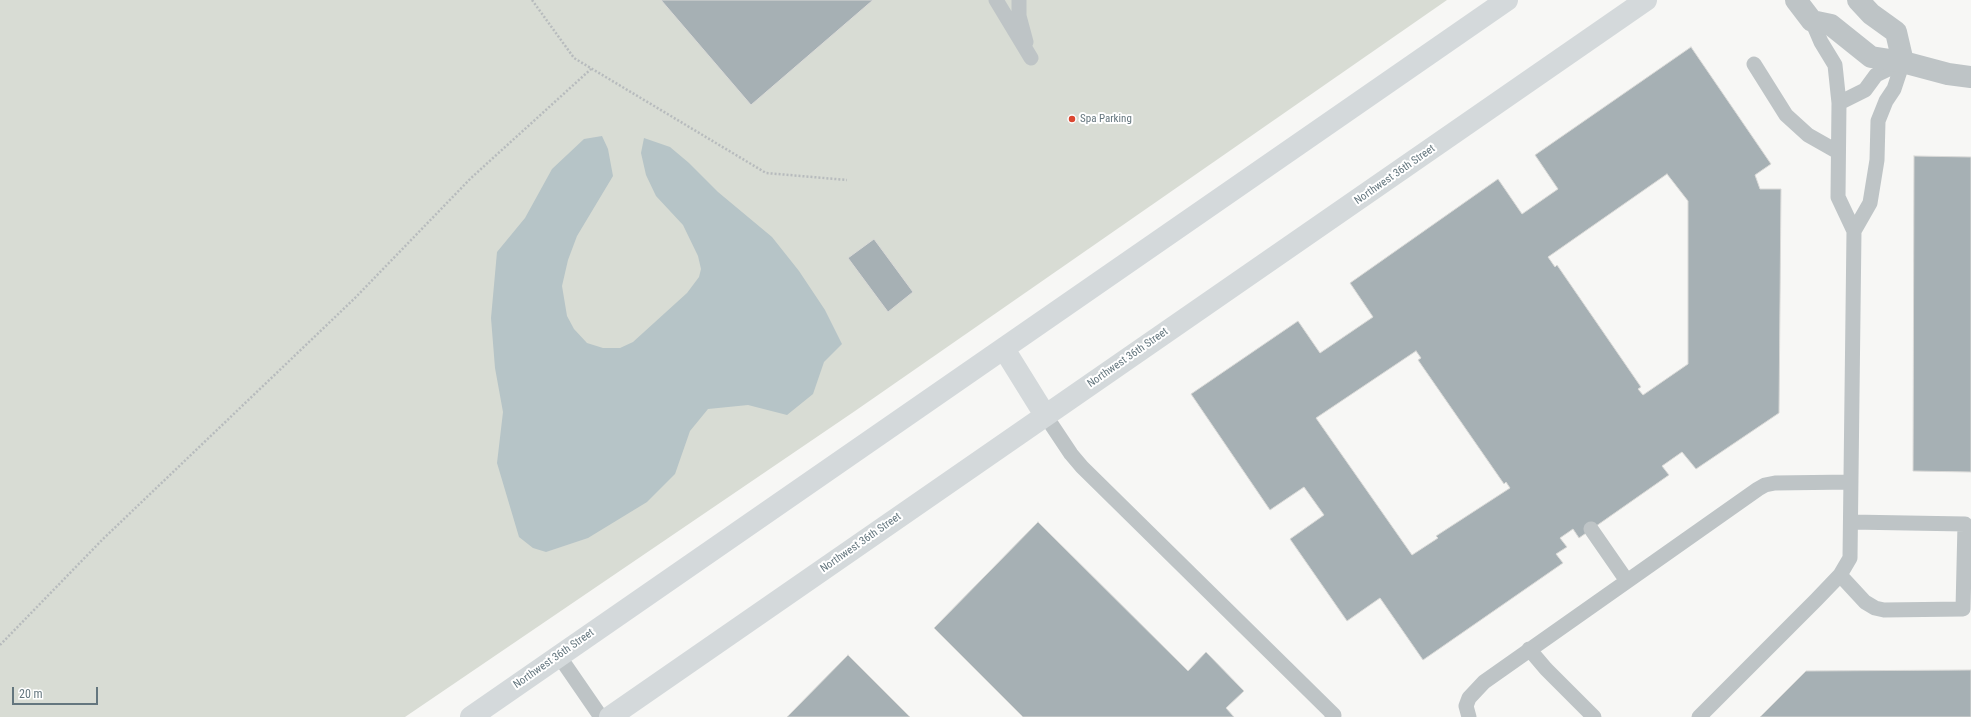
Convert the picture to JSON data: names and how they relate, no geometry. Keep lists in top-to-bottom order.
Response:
{
  "streets": {
    "main road": ["Northwest 36th Street"]
  },
  "places": ["Spa Parking"],
  "scale_bar": "20 m"
}
